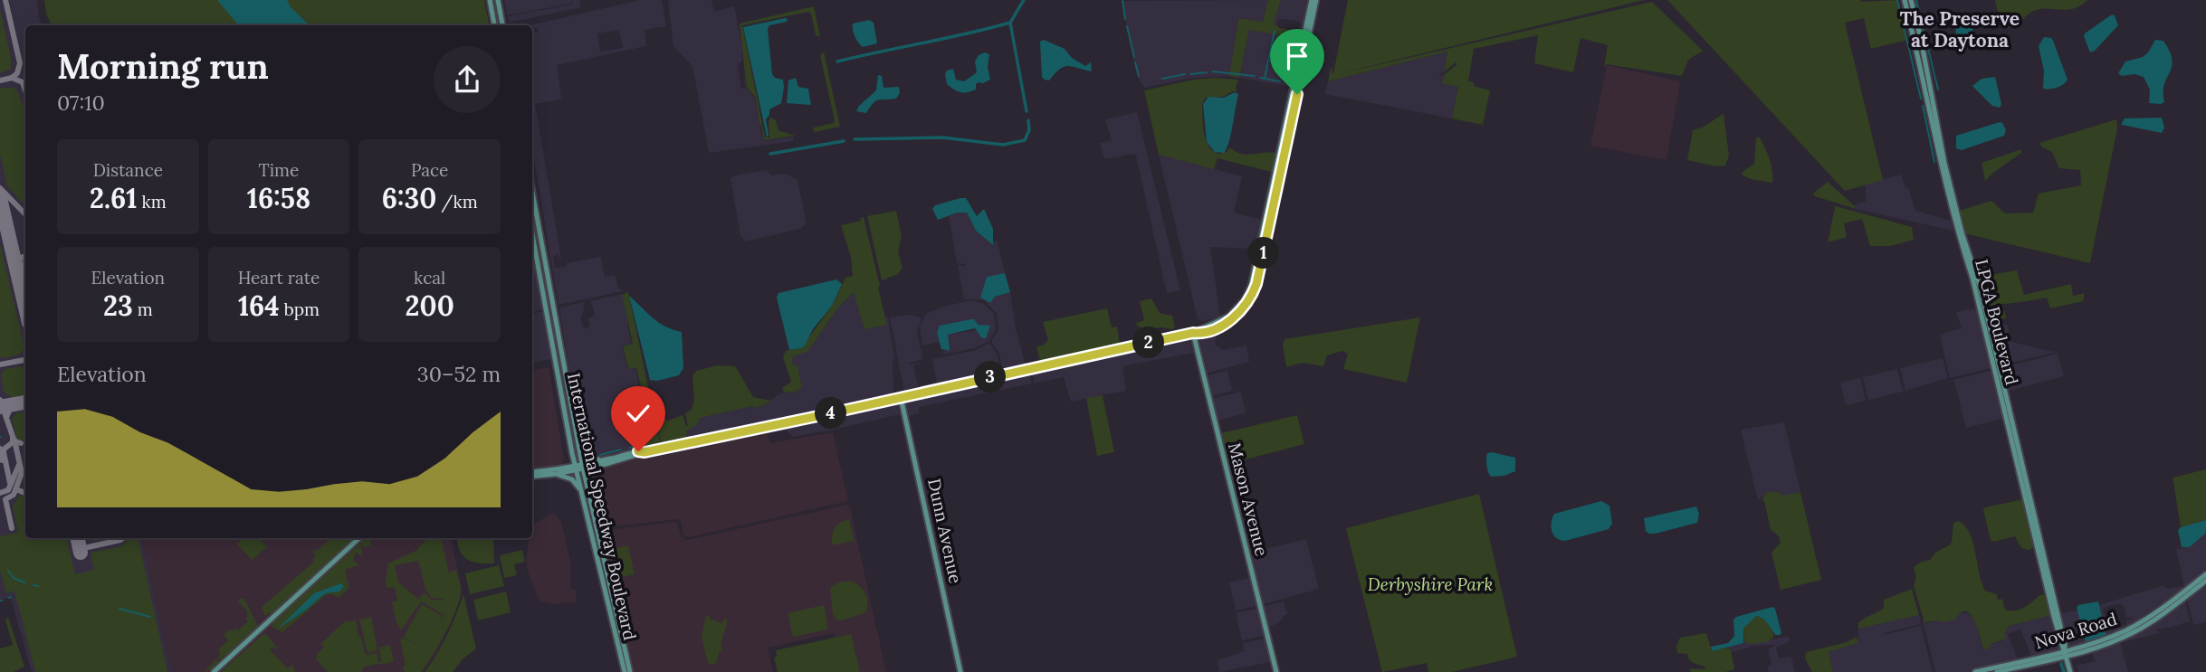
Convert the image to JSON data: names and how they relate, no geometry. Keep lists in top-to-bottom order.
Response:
{
  "streets": {
    "main road": [
      "LPGA Boulevard",
      "Mason Avenue",
      "International Speedway Boulevard",
      "Dunn Avenue",
      "Nova Road"
    ]
  },
  "crossings": [
    ["LPGA Boulevard", "Nova Road"]
  ],
  "districts": ["The Preserve at Daytona"],
  "parks": ["Derbyshire Park"],
  "page": {
    "heading": ["Morning run", "07:10"],
    "stats": [
      ["Distance", "2.61 km"],
      ["Time", "16:58"],
      ["Pace", "6:30 /km"],
      ["Elevation", "23 m"],
      ["Heart rate", "164 bpm"],
      ["kcal", "200"]
    ],
    "pins": [
      "1",
      "2",
      "3",
      "4"
    ],
    "chart": ["Elevation", "30–52 m"]
  }
}
